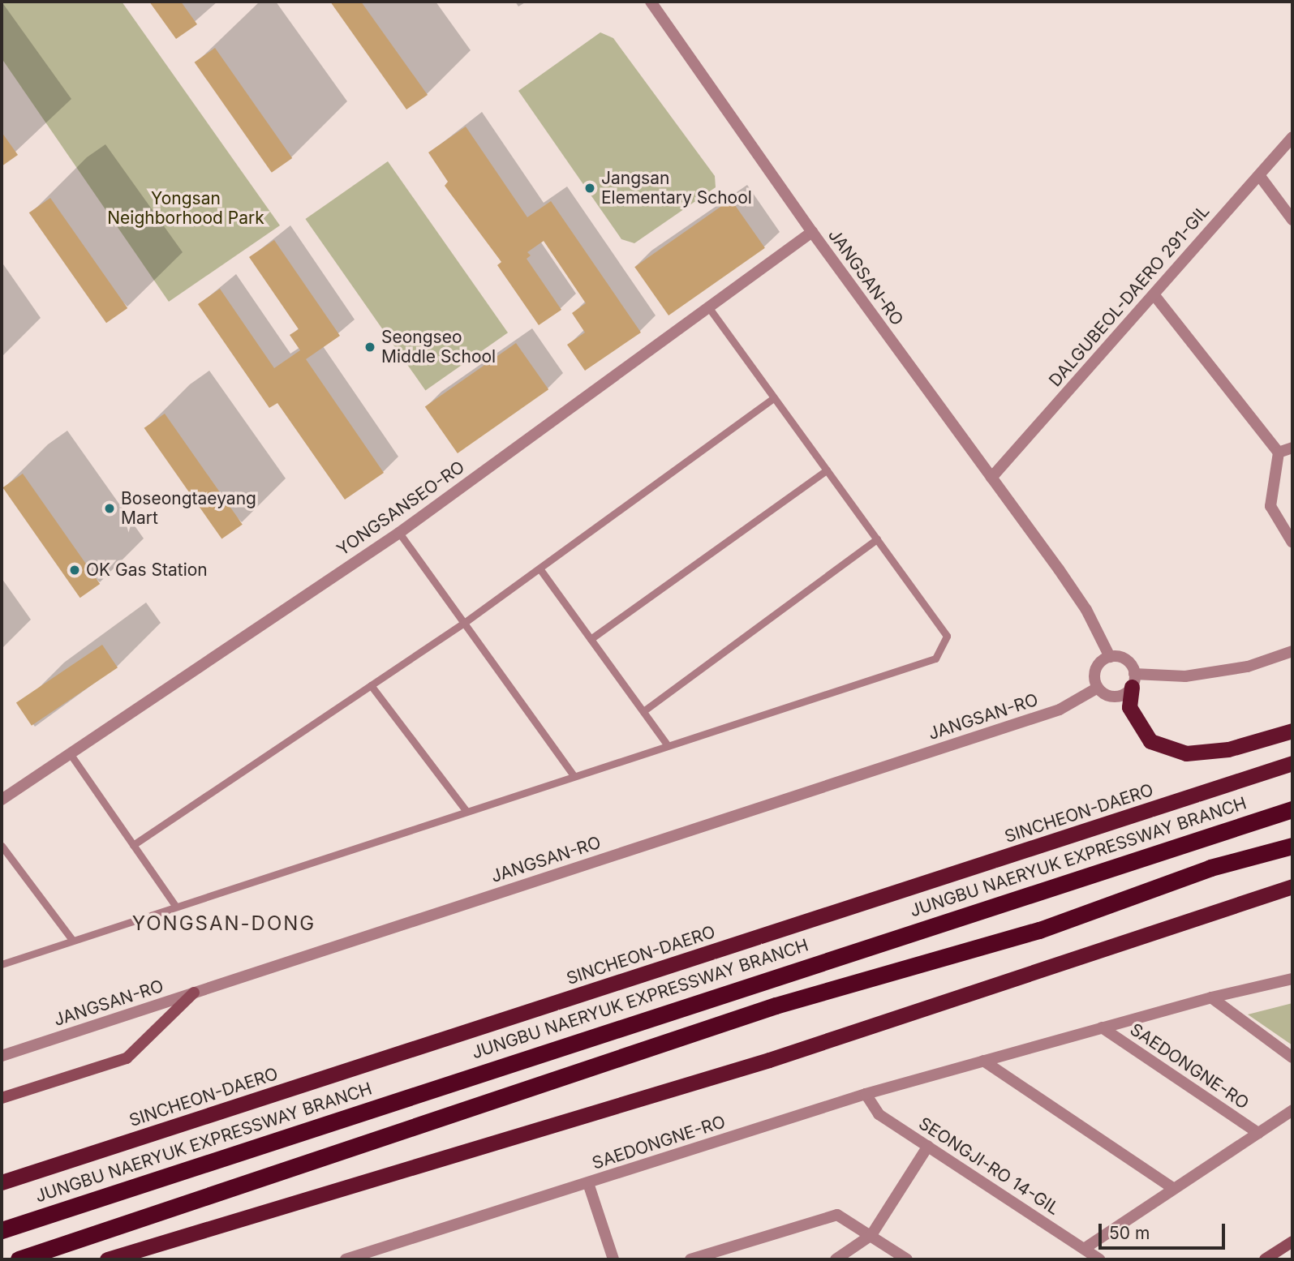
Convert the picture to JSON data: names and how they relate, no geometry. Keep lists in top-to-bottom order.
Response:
{
  "streets": {
    "highway": ["SINCHEON-DAERO", "JUNGBU NAERYUK EXPRESSWAY BRANCH"],
    "street": [
      "JANGSAN-RO",
      "DALGUBEOL-DAERO 291-GIL",
      "YONGSANSEO-RO",
      "SAEDONGNE-RO",
      "SEONGJI-RO 14-GIL"
    ]
  },
  "crossings": [
    ["JANGSAN-RO", "DALGUBEOL-DAERO 291-GIL"],
    ["JANGSAN-RO", "YONGSANSEO-RO"],
    ["SAEDONGNE-RO", "SEONGJI-RO 14-GIL"]
  ],
  "districts": ["YONGSAN-DONG"],
  "parks": ["Yongsan Neighborhood Park"],
  "places": [
    "Jangsan Elementary School",
    "Seongseo Middle School",
    "Boseongtaeyang Mart",
    "OK Gas Station"
  ],
  "scale_bar": "50 m"
}
